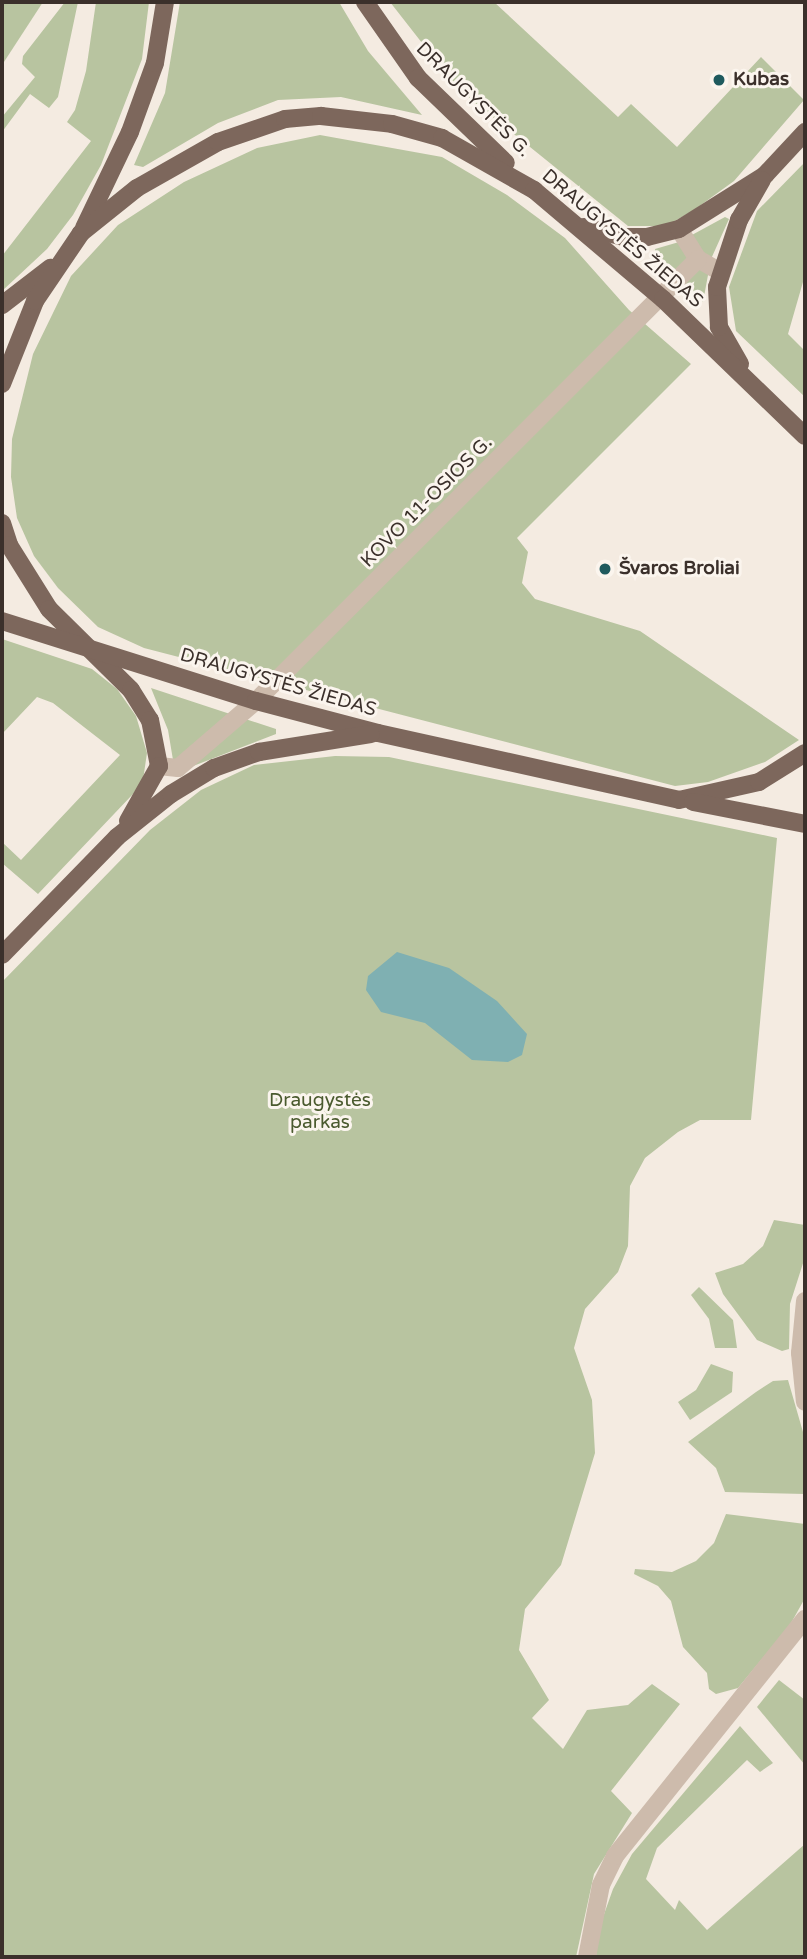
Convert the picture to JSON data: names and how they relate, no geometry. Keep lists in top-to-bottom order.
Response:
{
  "streets": {
    "main road": ["DRAUGYSTĖS G.", "DRAUGYSTĖS ŽIEDAS"],
    "street": ["KOVO 11-OSIOS G."]
  },
  "crossings": [
    ["DRAUGYSTĖS G.", "DRAUGYSTĖS ŽIEDAS"],
    ["DRAUGYSTĖS ŽIEDAS", "KOVO 11-OSIOS G."]
  ],
  "parks": ["Draugystės parkas"],
  "places": ["Kubas", "Švaros Broliai"]
}
